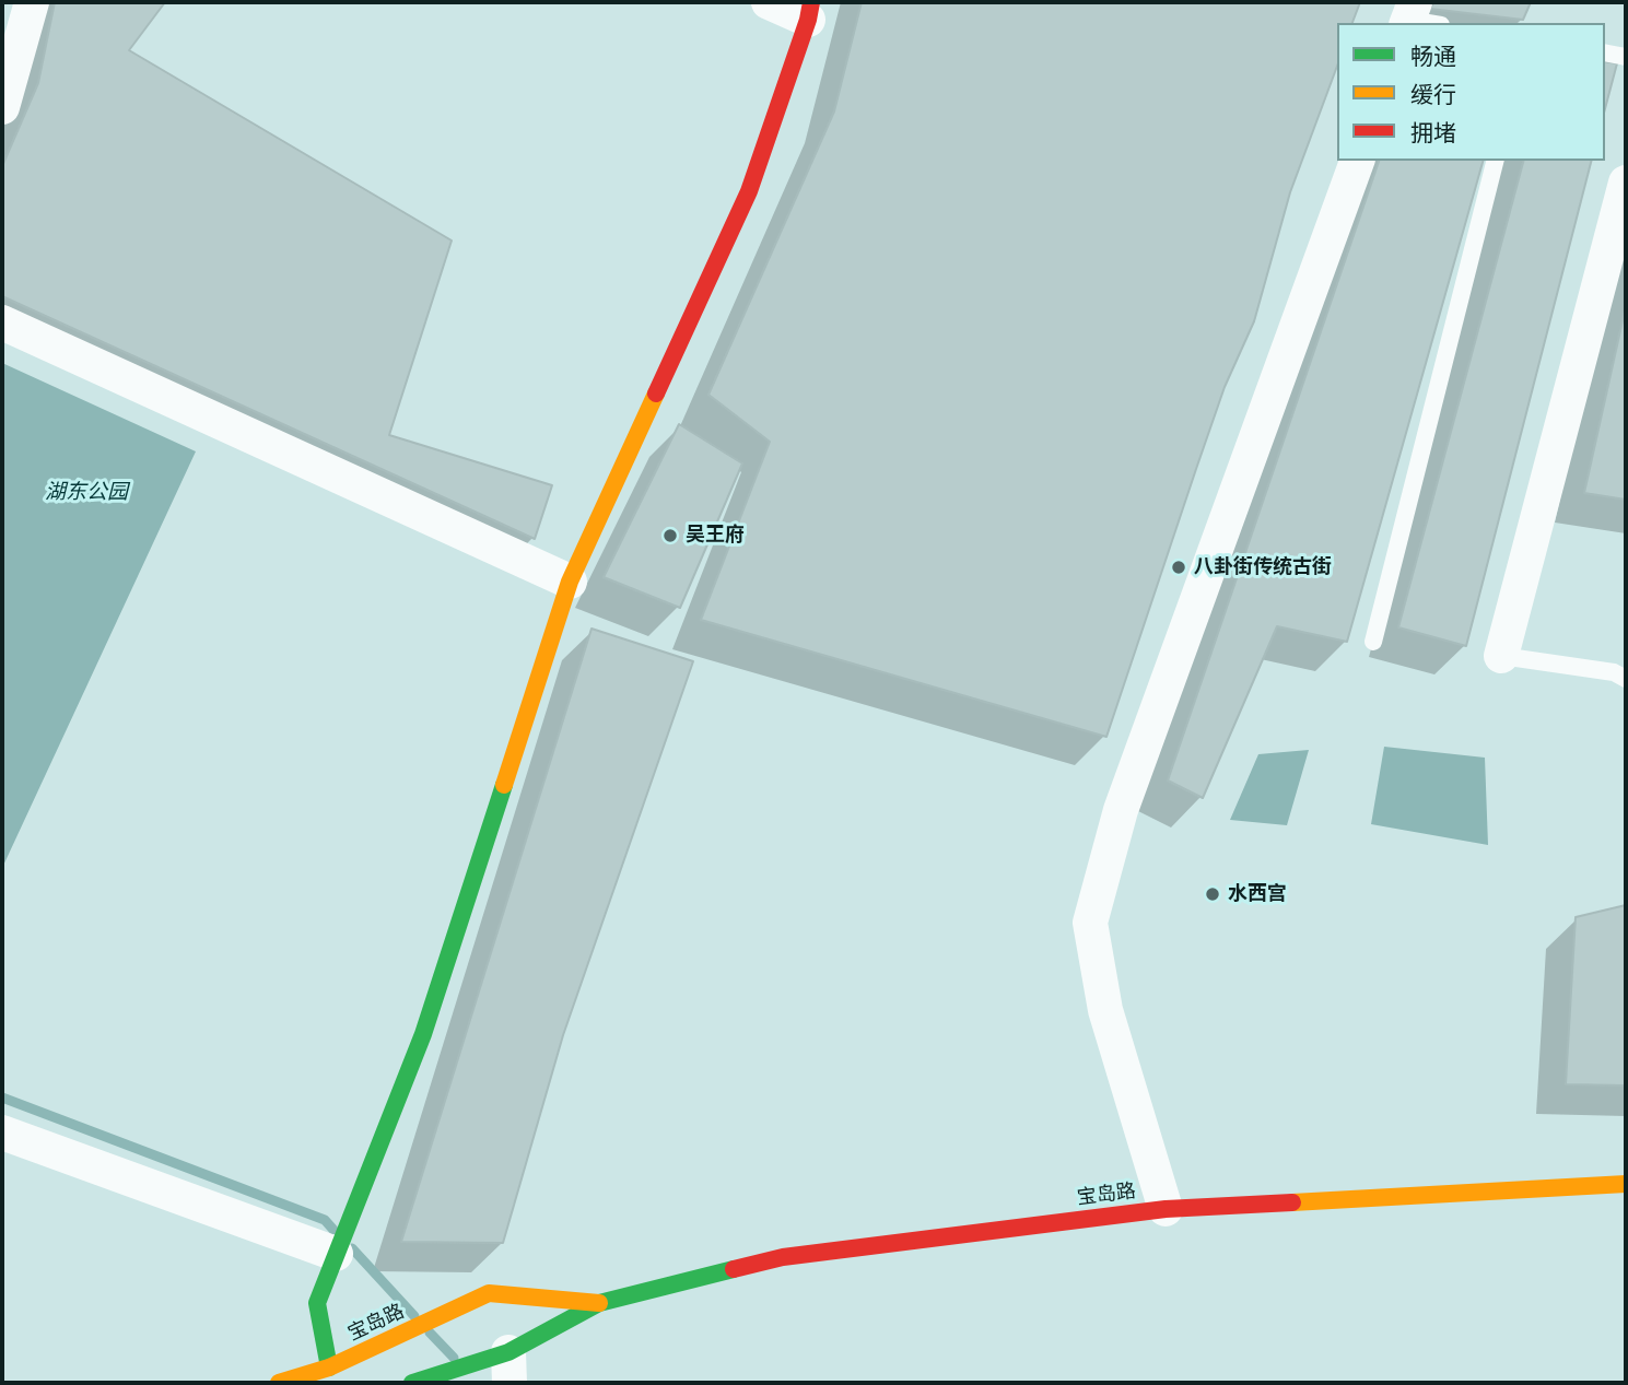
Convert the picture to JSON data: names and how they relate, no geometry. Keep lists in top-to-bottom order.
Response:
{
  "streets": {
    "main road": ["宝岛路"]
  },
  "water": ["湖东公园"],
  "places": ["吴王府", "八卦街传统古街", "水西宫"],
  "legend": ["畅通", "缓行", "拥堵"]
}
